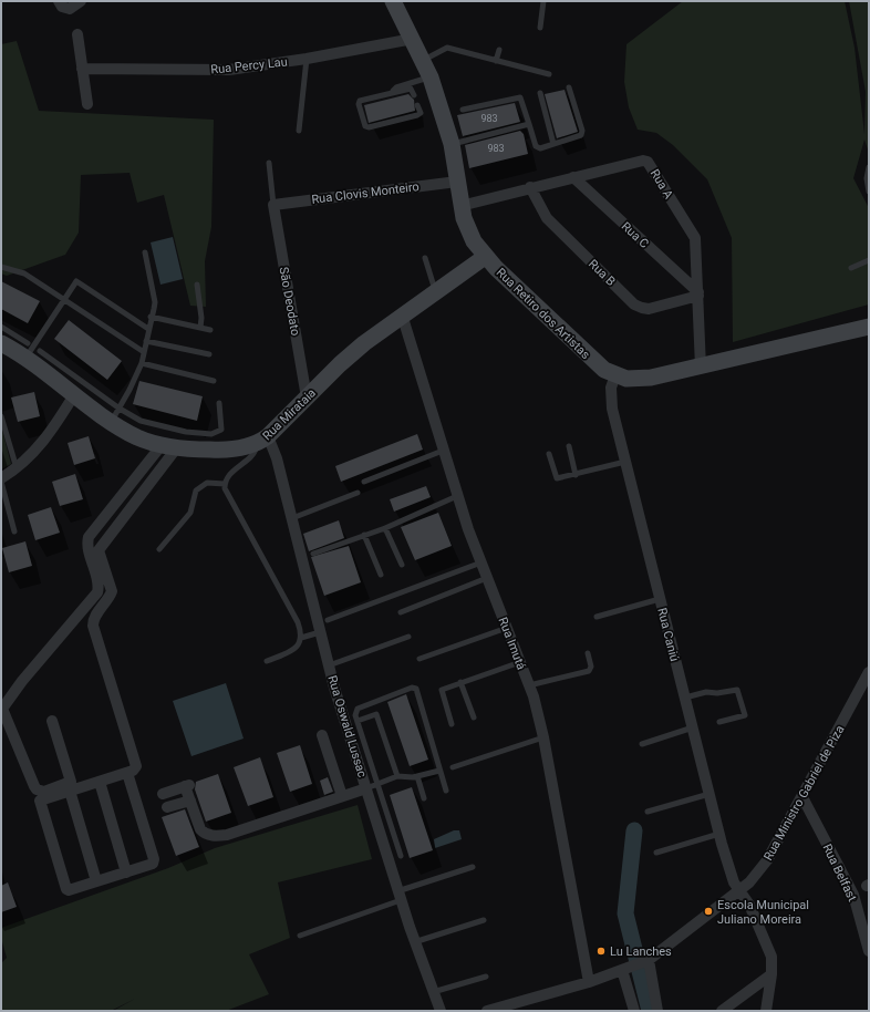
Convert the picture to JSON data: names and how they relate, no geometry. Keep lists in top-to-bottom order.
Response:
{
  "streets": {
    "street": [
      "Rua Percy Lau",
      "Rua A",
      "Rua Clovis Monteiro",
      "Rua C",
      "Rua B",
      "São Deodato",
      "Rua Retiro dos Artistas",
      "Rua Mirataia",
      "Rua Caniú",
      "Rua Imutá",
      "Rua Oswald Lussac",
      "Rua Ministro Gabriel de Piza",
      "Rua Belfast"
    ]
  },
  "crossings": [
    ["Rua Percy Lau", "Rua Retiro dos Artistas"],
    ["Rua A", "Rua C"],
    ["Rua A", "Rua B"],
    ["Rua A", "Rua Retiro dos Artistas"],
    ["Rua Clovis Monteiro", "São Deodato"],
    ["Rua Clovis Monteiro", "Rua Retiro dos Artistas"],
    ["Rua C", "Rua B"],
    ["São Deodato", "Rua Mirataia"],
    ["Rua Retiro dos Artistas", "Rua Mirataia"],
    ["Rua Retiro dos Artistas", "Rua Caniú"],
    ["Rua Mirataia", "Rua Imutá"],
    ["Rua Mirataia", "Rua Oswald Lussac"],
    ["Rua Caniú", "Rua Ministro Gabriel de Piza"],
    ["Rua Imutá", "Rua Ministro Gabriel de Piza"],
    ["Rua Ministro Gabriel de Piza", "Rua Belfast"]
  ],
  "places": ["Escola Municipal Juliano Moreira", "Lu Lanches"],
  "house_numbers": ["983", "983"]
}
